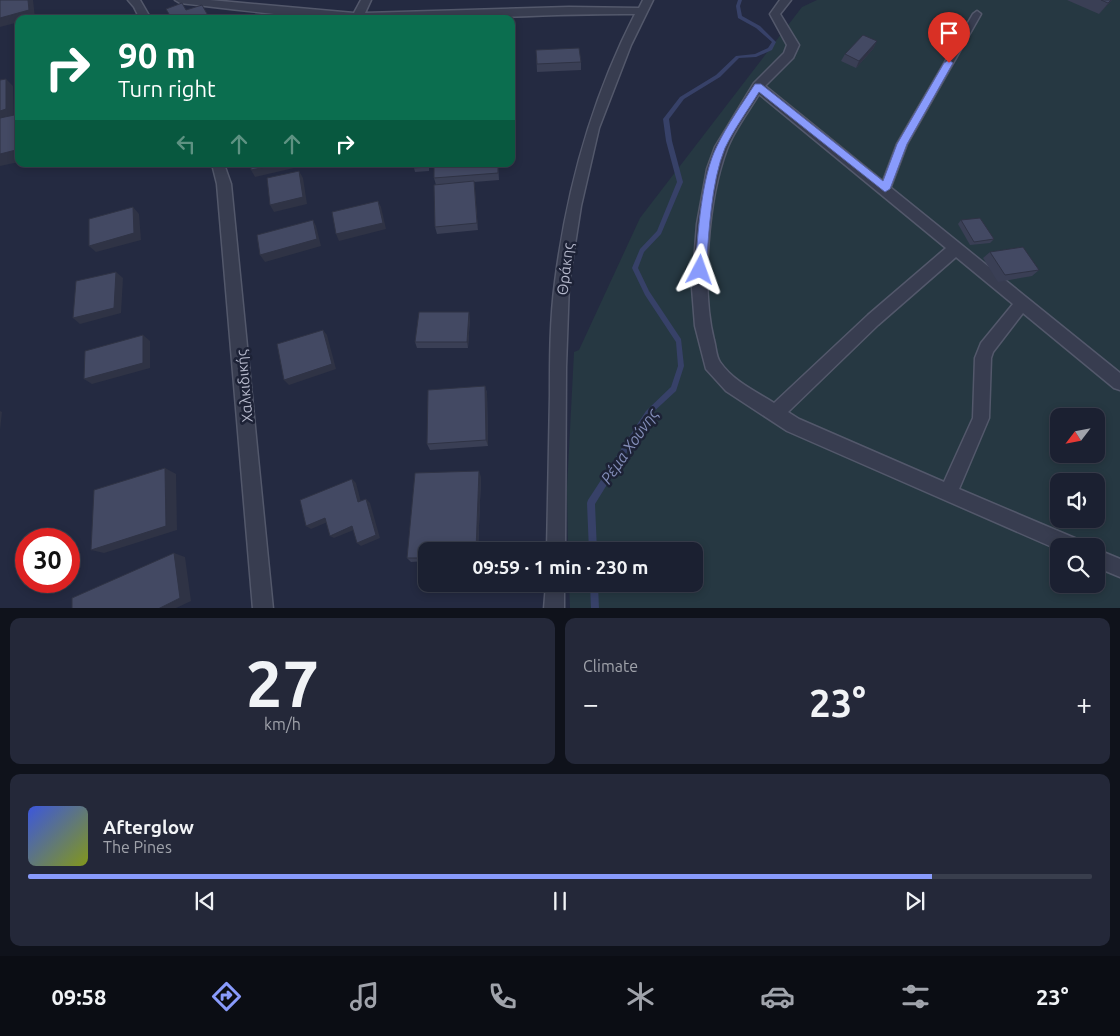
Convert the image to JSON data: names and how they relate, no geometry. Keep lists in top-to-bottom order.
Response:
{
  "streets": {
    "street": ["Θράκης", "Χαλκιδικής"]
  },
  "water": ["Ρέμα Χούνης"],
  "north": "bottom left",
  "page": {
    "turn": ["90 m", "Turn right"],
    "limit": "30",
    "trip": "09:59 · 1 min · 230 m",
    "tile": [
      ["27", "km/h"],
      "Climate"
    ],
    "heat": ["−", "23°", "+"],
    "song": ["Afterglow", "The Pines"],
    "tabs": ["09:58", "23°"]
  }
}
